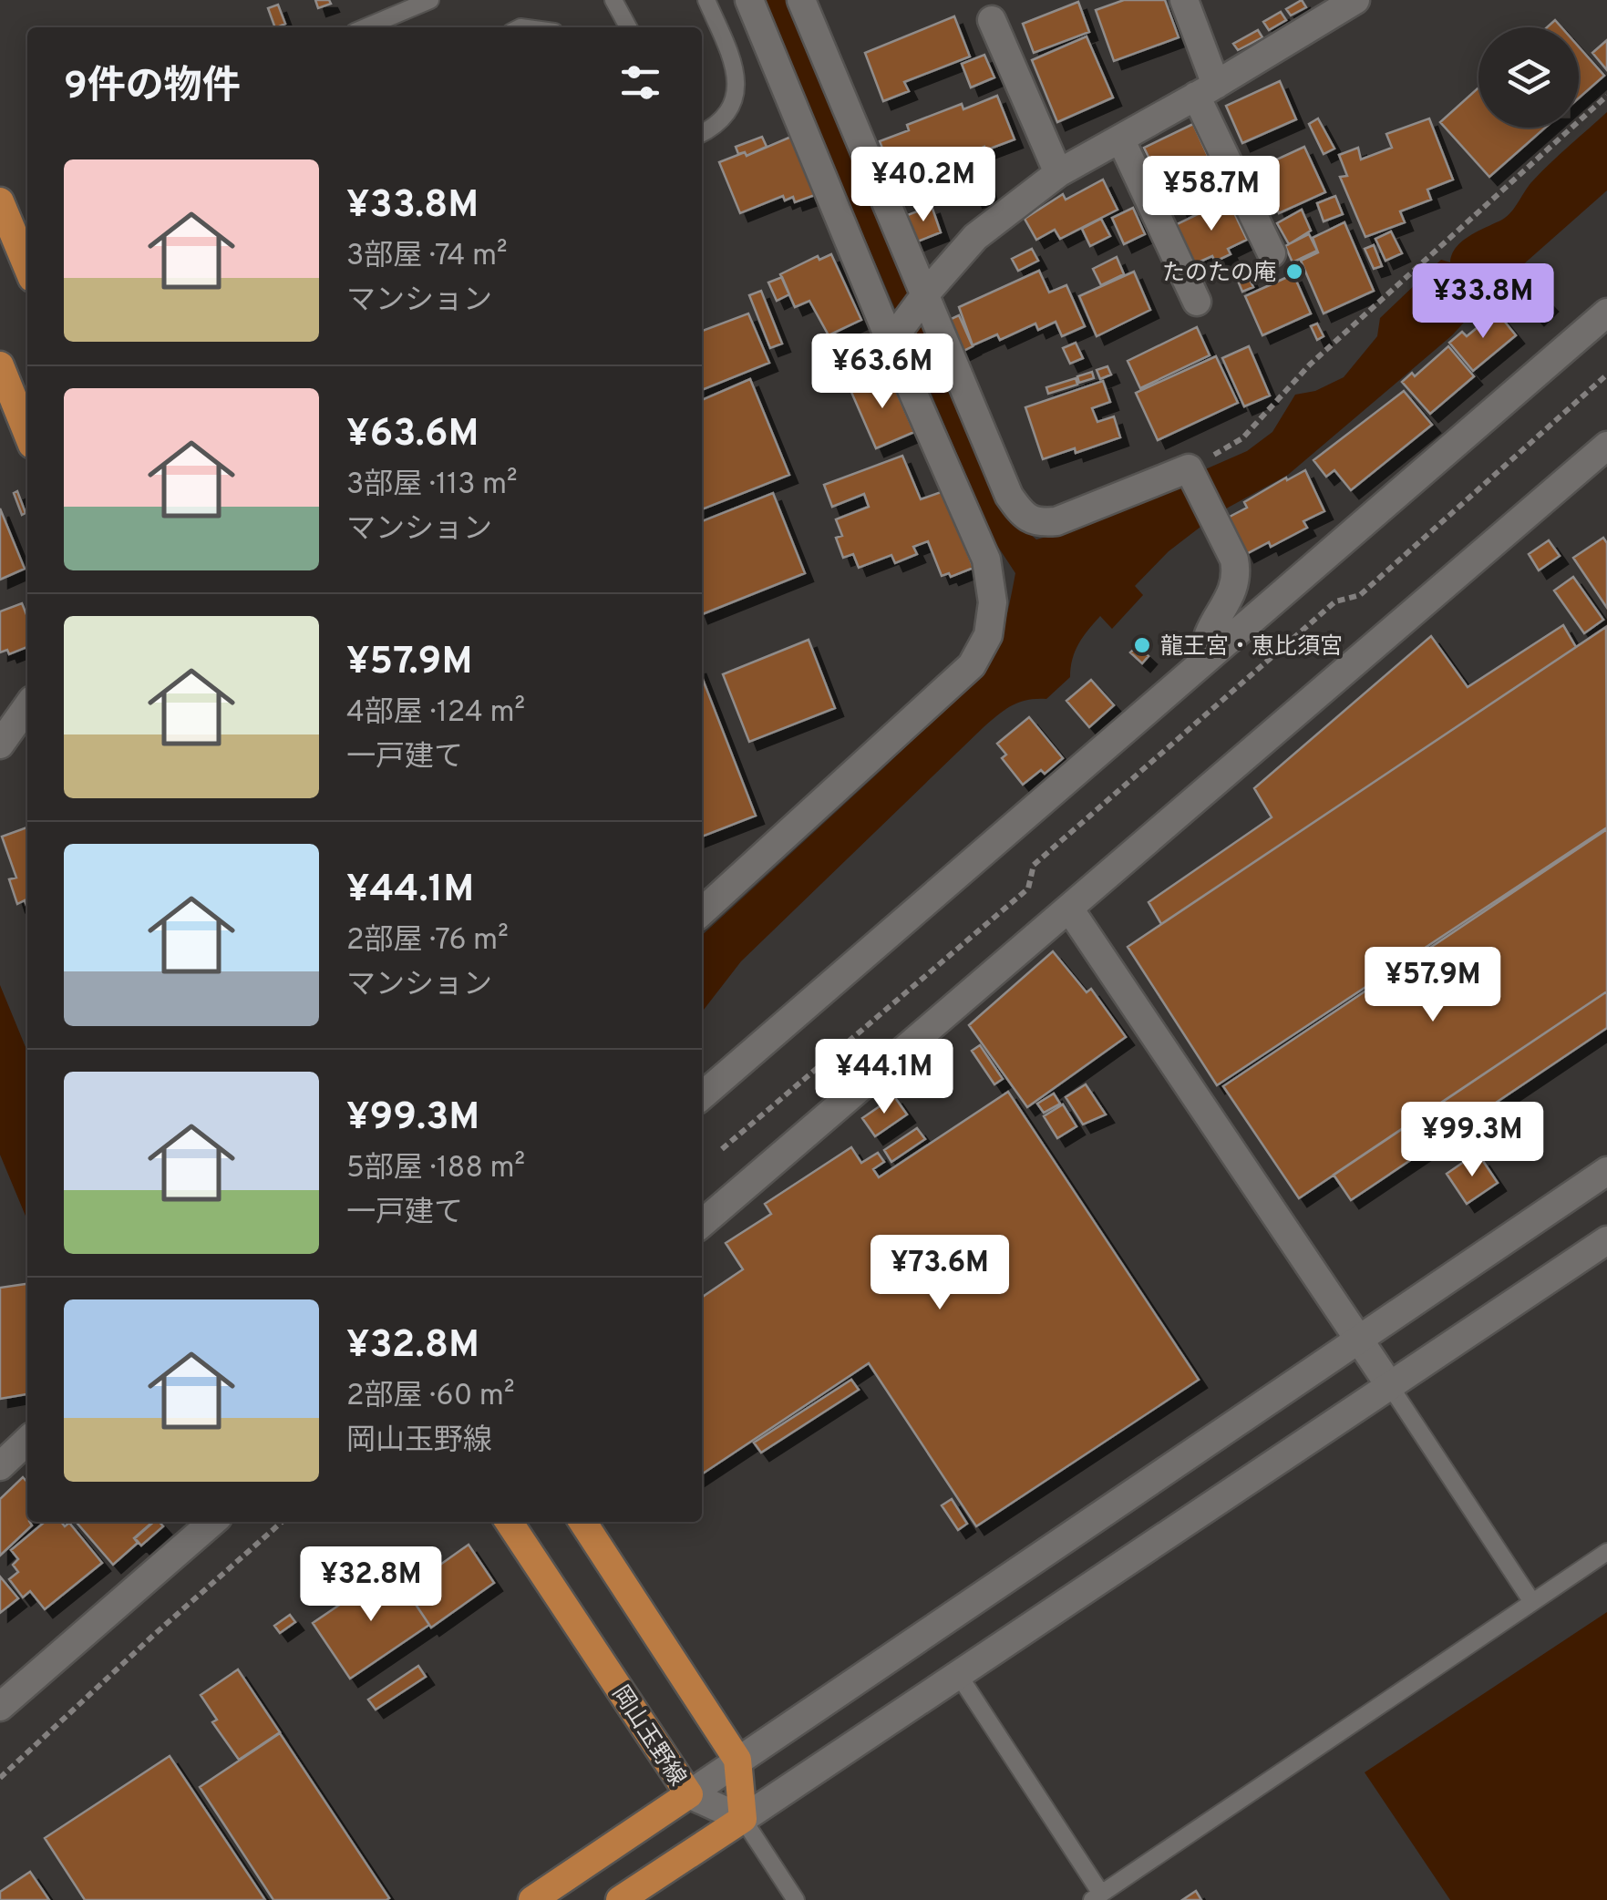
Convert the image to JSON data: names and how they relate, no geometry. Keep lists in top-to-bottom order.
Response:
{
  "streets": {
    "main road": ["岡山玉野線"]
  },
  "places": ["たのたの庵", "龍王宮・恵比須宮"],
  "page": {
    "heading": "9件の物件",
    "list": [
      {
        "name": "¥33.8M",
        "note": "3部屋 · 74 m² · マンション"
      },
      {
        "name": "¥63.6M",
        "note": "3部屋 · 113 m² · マンション"
      },
      {
        "name": "¥57.9M",
        "note": "4部屋 · 124 m² · 一戸建て"
      },
      {
        "name": "¥44.1M",
        "note": "2部屋 · 76 m² · マンション"
      },
      {
        "name": "¥99.3M",
        "note": "5部屋 · 188 m² · 一戸建て"
      },
      {
        "name": "¥32.8M",
        "note": "2部屋 · 60 m² · 岡山玉野線"
      }
    ],
    "price": [
      "¥40.2M",
      "¥58.7M",
      "¥33.8M",
      "¥63.6M",
      "¥57.9M",
      "¥44.1M",
      "¥99.3M",
      "¥73.6M",
      "¥32.8M"
    ]
  }
}
